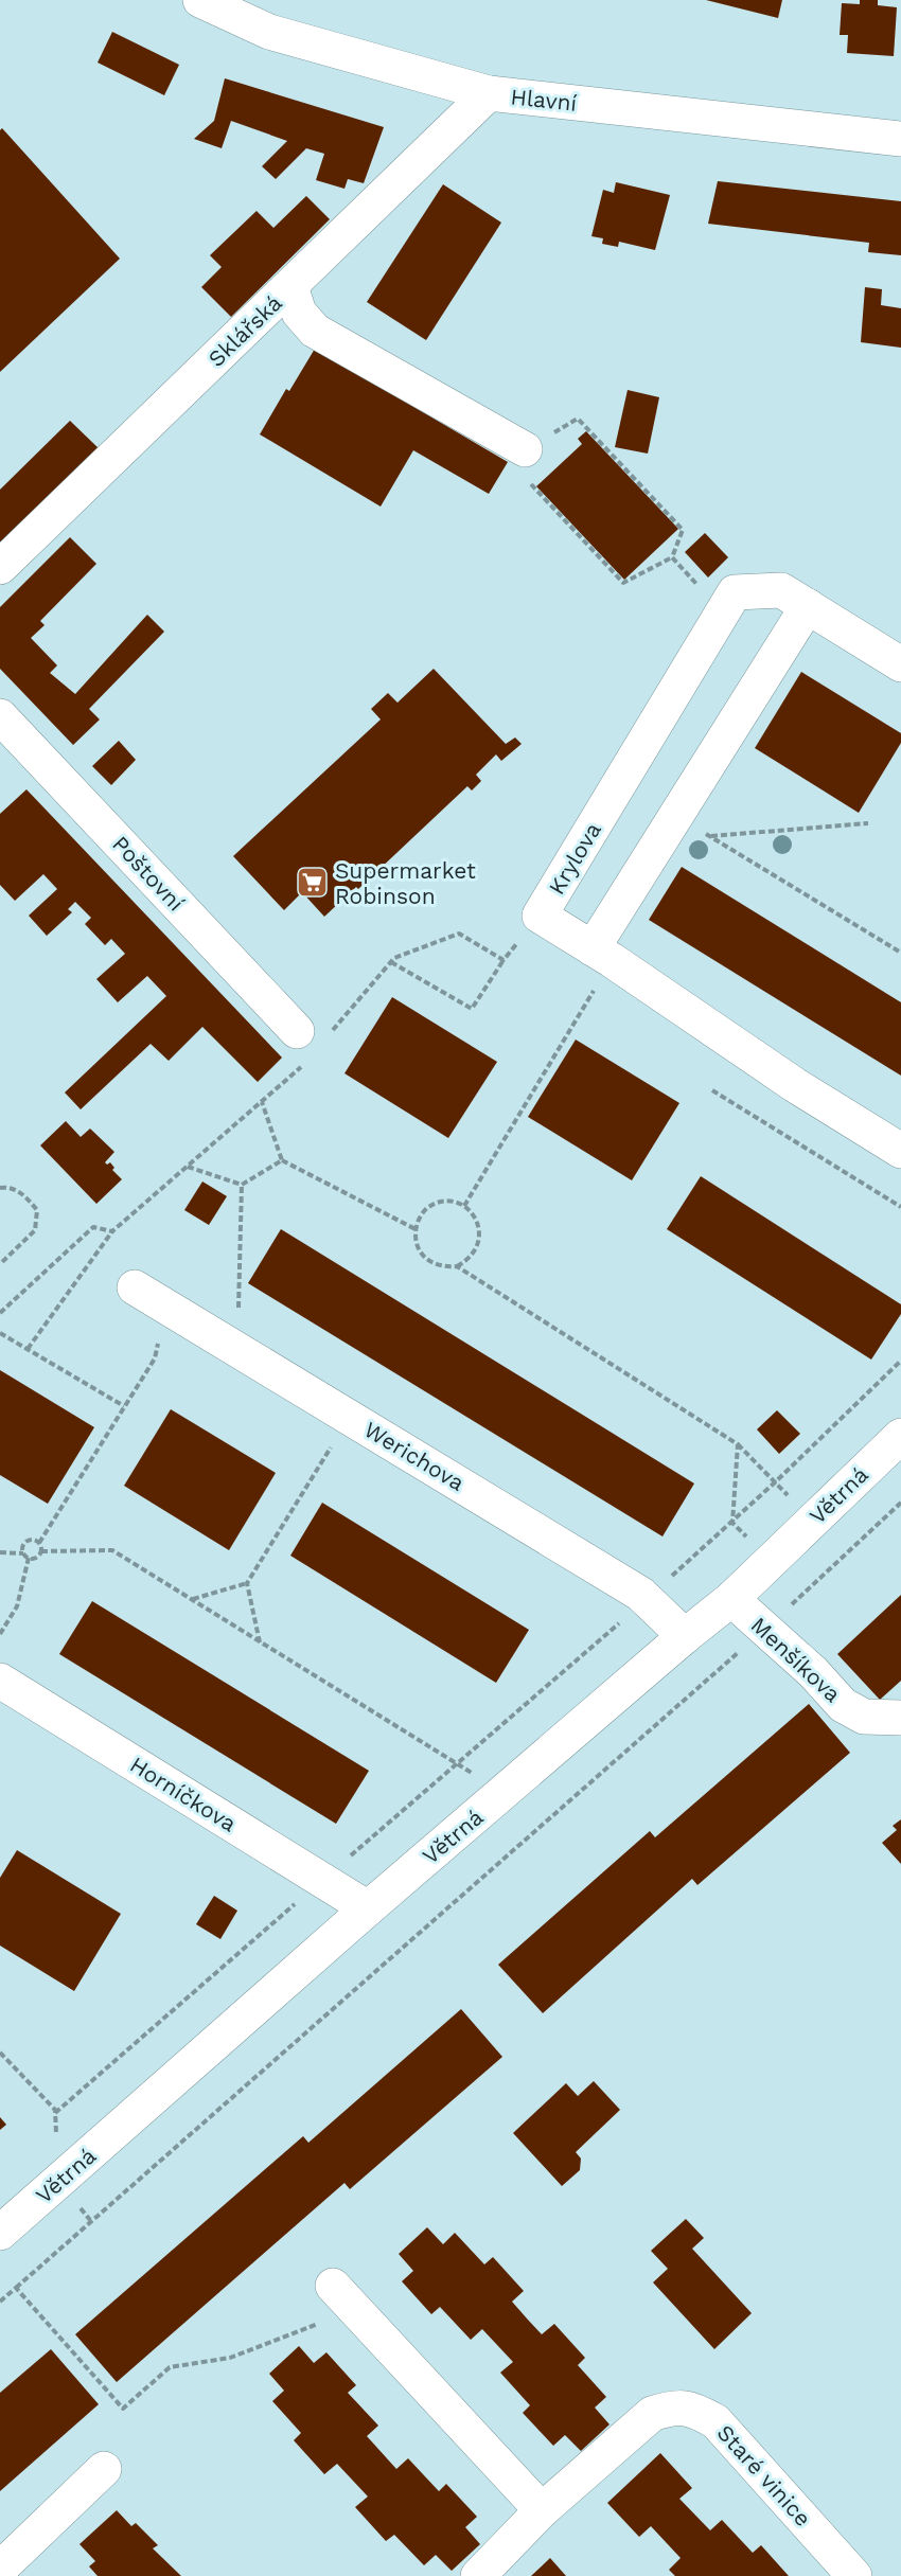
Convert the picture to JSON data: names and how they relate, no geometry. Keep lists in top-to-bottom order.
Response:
{
  "streets": {
    "street": [
      "Hlavní",
      "Sklářská",
      "Krylova",
      "Poštovní",
      "Werichova",
      "Větrná",
      "Menšíkova",
      "Horníčkova",
      "Staré vinice"
    ]
  },
  "crossings": [
    ["Hlavní", "Sklářská"],
    ["Werichova", "Větrná"],
    ["Větrná", "Menšíkova"],
    ["Větrná", "Horníčkova"]
  ],
  "places": {
    "supermarket": ["Supermarket Robinson"]
  }
}
